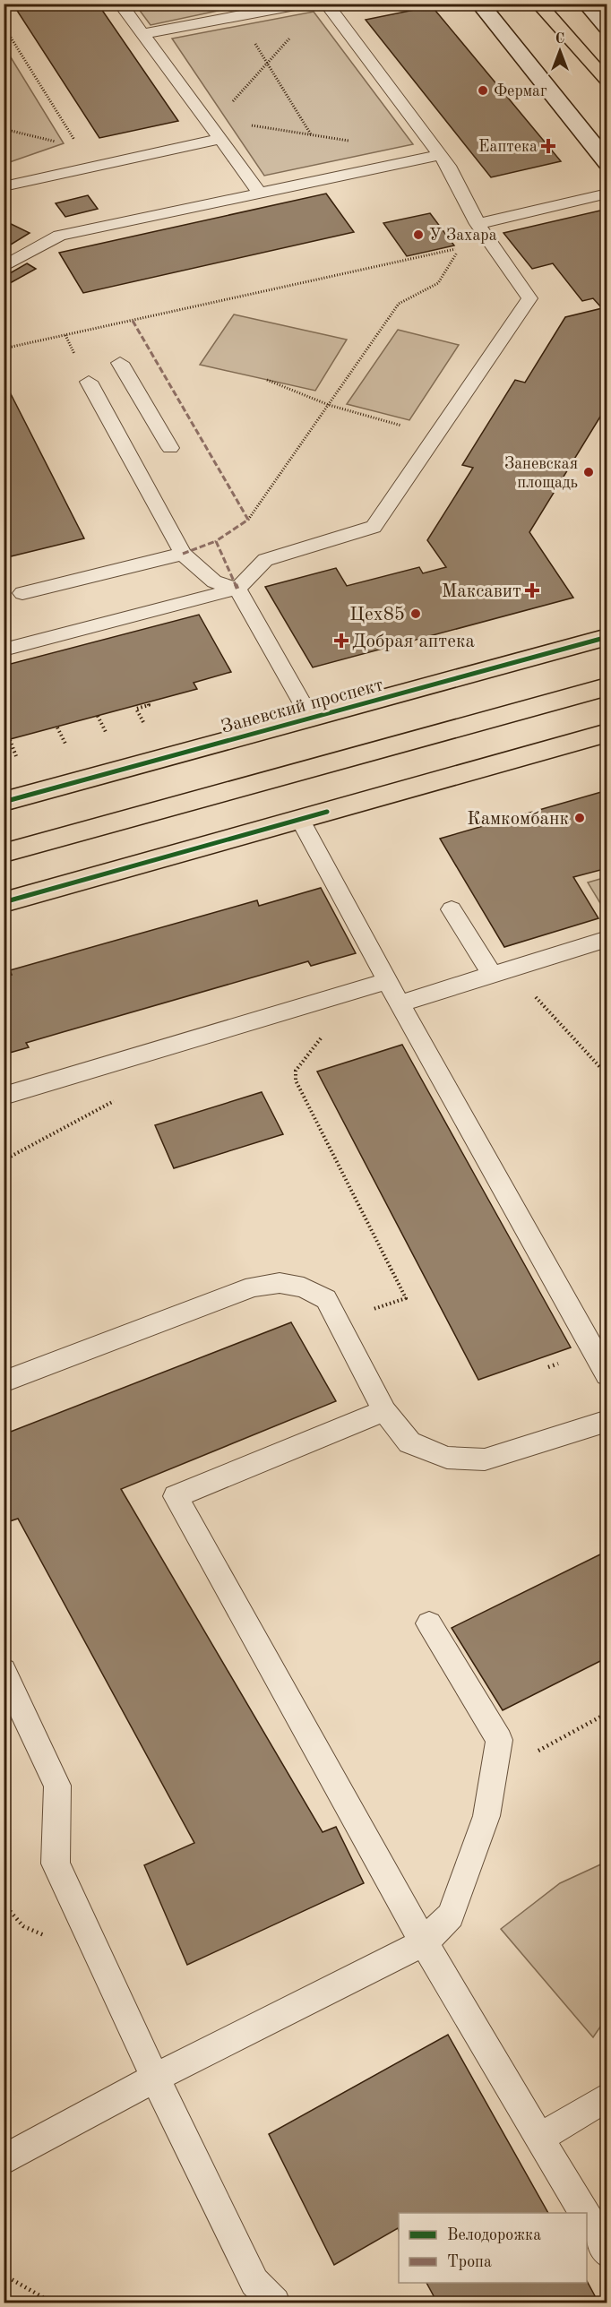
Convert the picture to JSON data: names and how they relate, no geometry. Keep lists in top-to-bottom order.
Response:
{
  "streets": {
    "main road": ["Заневский проспект"]
  },
  "places": {
    "other": [
      "Фермаг",
      "У Захара",
      "Заневская площадь",
      "Цех85",
      "Камкомбанк"
    ],
    "health": ["Еаптека", "Максавит", "Добрая аптека"]
  },
  "legend": ["Велодорожка", "Тропа"],
  "north": "top"
}
